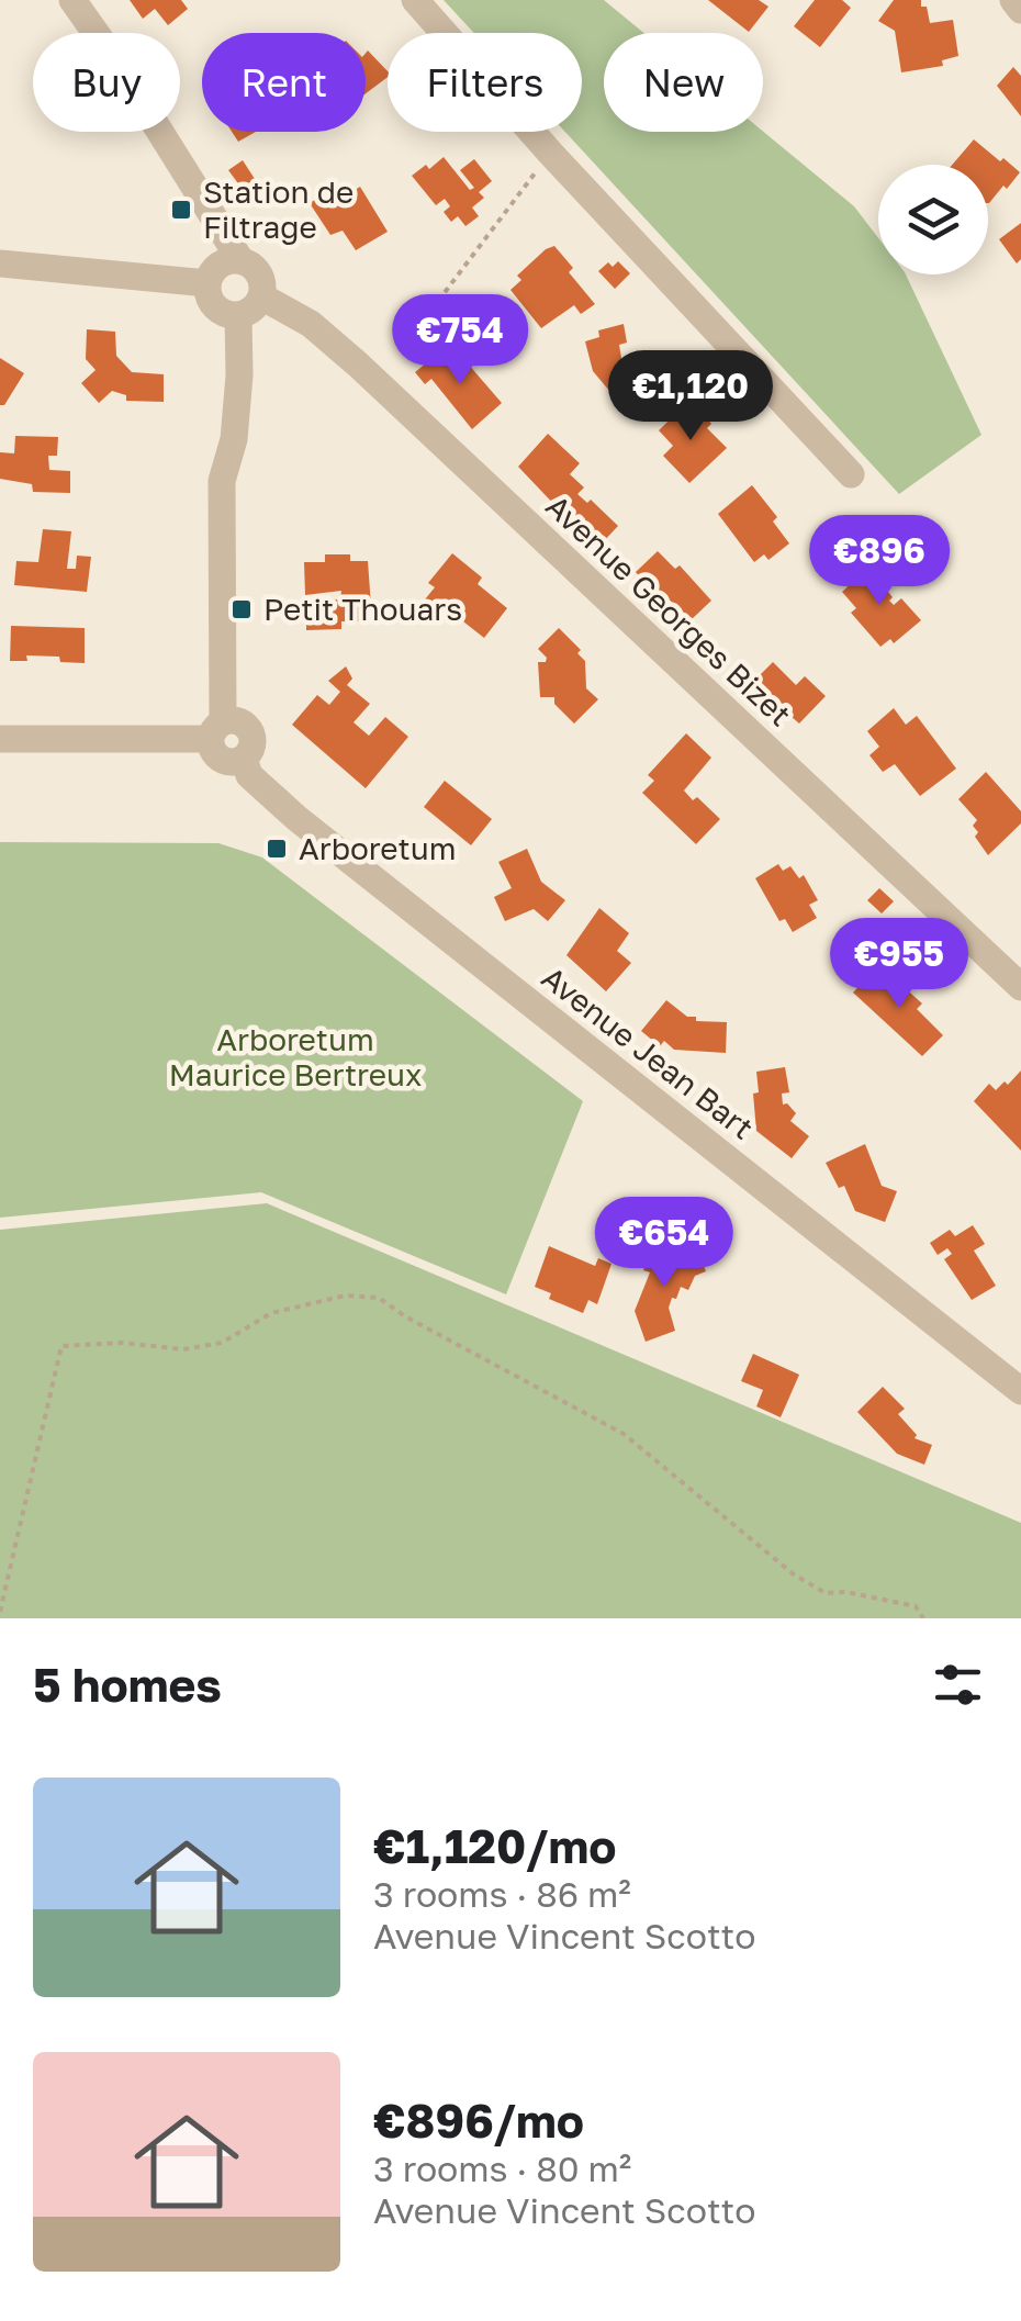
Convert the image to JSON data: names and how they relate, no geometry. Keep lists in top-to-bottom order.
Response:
{
  "streets": {
    "street": ["Avenue Georges Bizet", "Avenue Jean Bart"]
  },
  "parks": ["Arboretum Maurice Bertreux"],
  "places": {
    "transit": ["Station de Filtrage", "Petit Thouars", "Arboretum"]
  },
  "page": {
    "chip": [
      "Buy",
      "Rent",
      "Filters",
      "New"
    ],
    "price": [
      "€754",
      "€1,120",
      "€896",
      "€955",
      "€654"
    ],
    "heading": "5 homes",
    "list": [
      {
        "name": "€1,120/mo",
        "note": "3 rooms · 86 m² · Avenue Vincent Scotto"
      },
      {
        "name": "€896/mo",
        "note": "3 rooms · 80 m² · Avenue Vincent Scotto"
      }
    ]
  }
}
